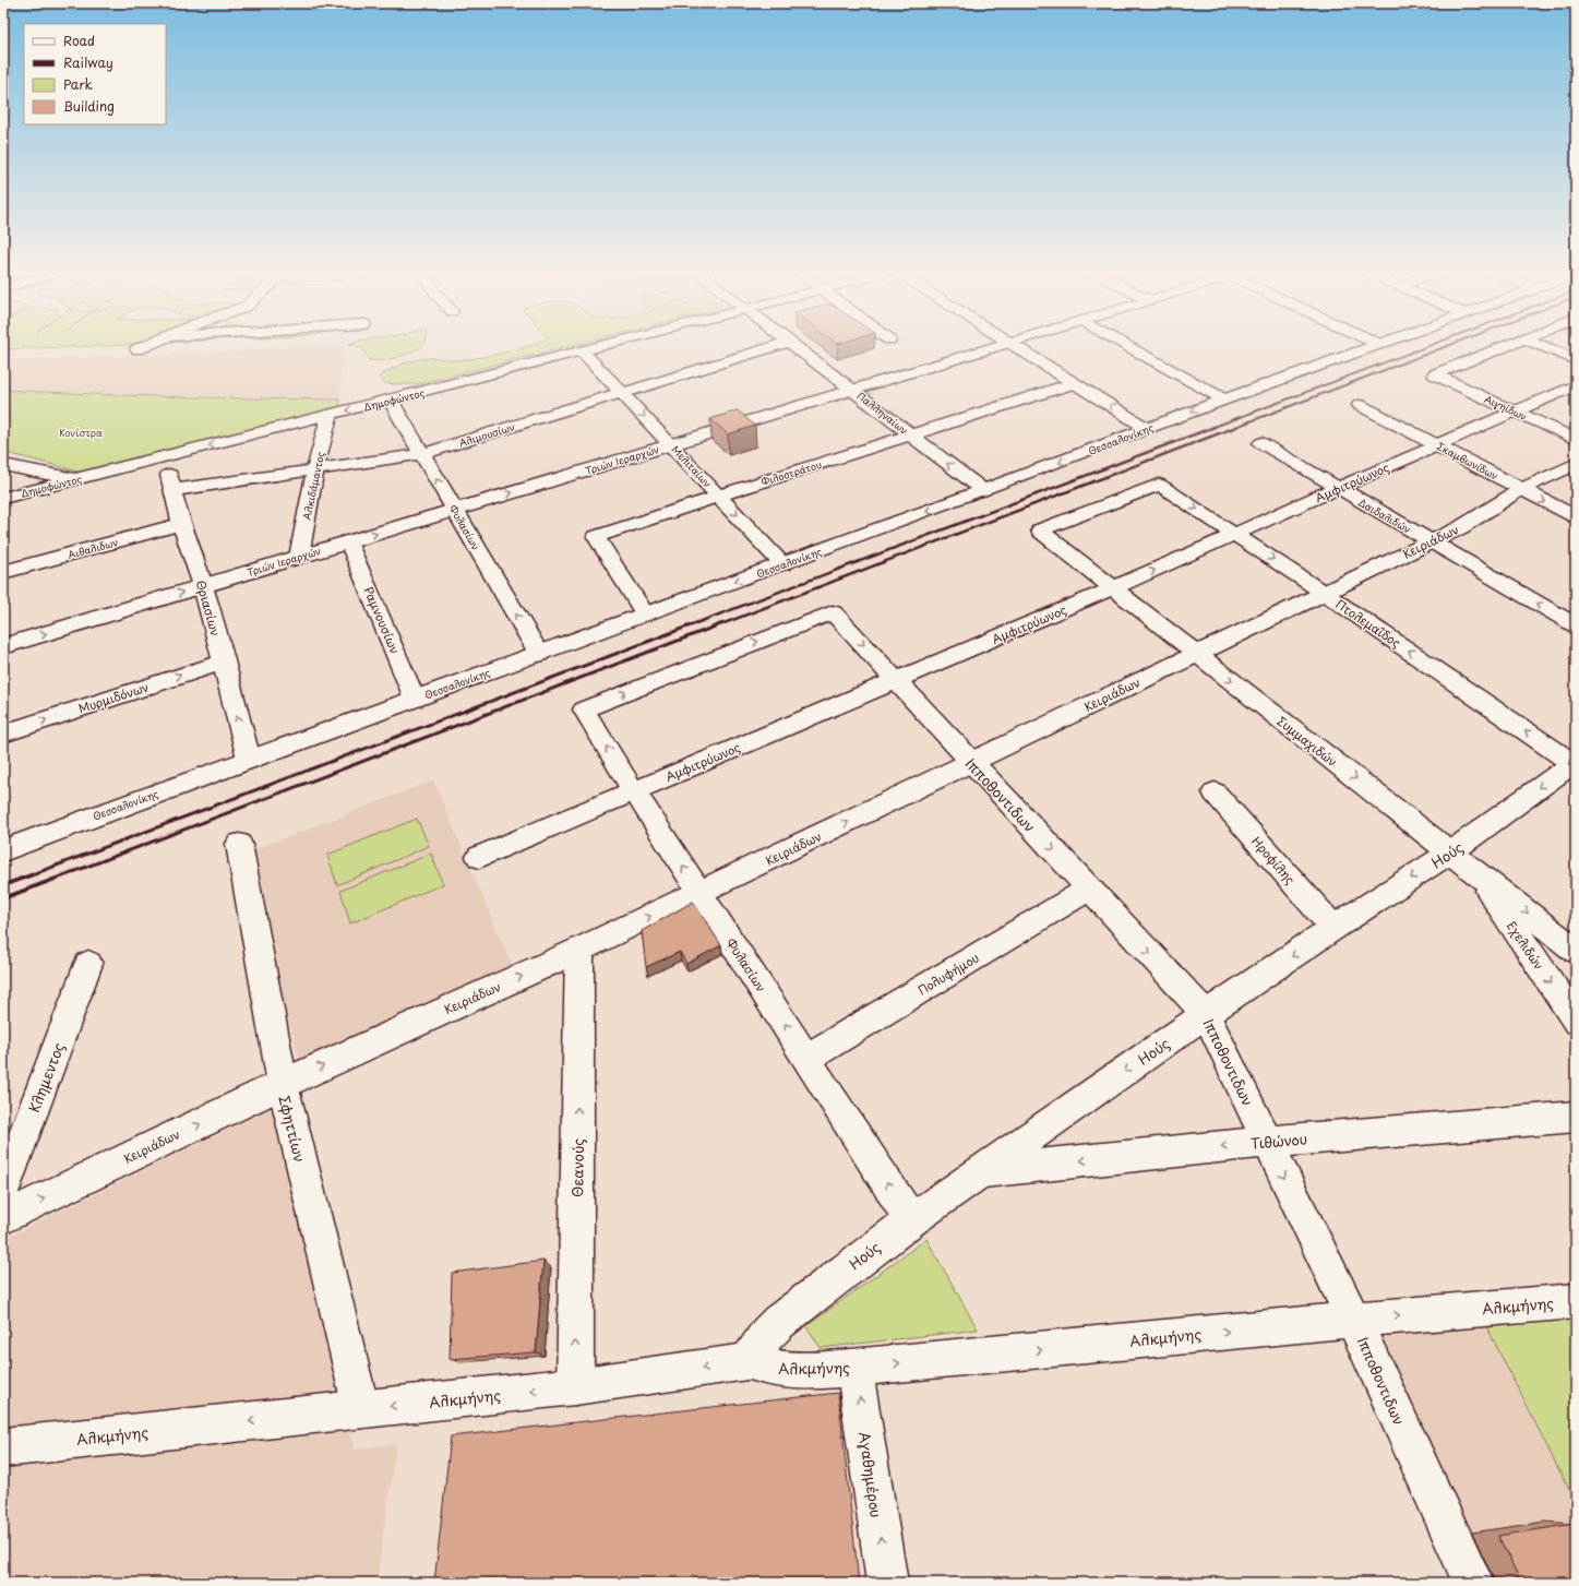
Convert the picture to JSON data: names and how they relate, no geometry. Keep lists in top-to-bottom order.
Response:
{
  "streets": {
    "street": [
      "Δημοφώντος",
      "Αιγηίδων",
      "Παλληναίων",
      "Αλιμουσίων",
      "Θεσσαλονίκης",
      "Τριών Ιεραρχών",
      "Σκαμβωνίδων",
      "Μελιταίων",
      "Φιλοστράτου",
      "Αμφιτρύωνος",
      "Αλκιδάμαντος",
      "Δαιδαλιδών",
      "Φυλασίων",
      "Κειριάδων",
      "Αιθαλιδων",
      "Θριασίων",
      "Ραμνουσίων",
      "Πτολεμαΐδος",
      "Μυρμιδόνων",
      "Συμμαχιδών",
      "Ιπποθοντιδων",
      "Ηούς",
      "Ηροφίλης",
      "Εχελιδών",
      "Πολυφήμου",
      "Κλημεντος",
      "Σφηττίων",
      "Τιθώνου",
      "Θεανούς",
      "Αλκμήνης",
      "Αγαθημέρου"
    ]
  },
  "crossings": [
    ["Δημοφώντος", "Μελιταίων"],
    ["Δημοφώντος", "Αλκιδάμαντος"],
    ["Δημοφώντος", "Φυλασίων"],
    ["Δημοφώντος", "Θριασίων"],
    ["Αιγηίδων", "Αμφιτρύωνος"],
    ["Παλληναίων", "Θεσσαλονίκης"],
    ["Παλληναίων", "Τριών Ιεραρχών"],
    ["Παλληναίων", "Φιλοστράτου"],
    ["Αλιμουσίων", "Μελιταίων"],
    ["Αλιμουσίων", "Αλκιδάμαντος"],
    ["Αλιμουσίων", "Φυλασίων"],
    ["Αλιμουσίων", "Θριασίων"],
    ["Θεσσαλονίκης", "Μελιταίων"],
    ["Θεσσαλονίκης", "Φιλοστράτου"],
    ["Θεσσαλονίκης", "Φυλασίων"],
    ["Θεσσαλονίκης", "Θριασίων"],
    ["Θεσσαλονίκης", "Ραμνουσίων"],
    ["Τριών Ιεραρχών", "Μελιταίων"],
    ["Τριών Ιεραρχών", "Αλκιδάμαντος"],
    ["Τριών Ιεραρχών", "Φυλασίων"],
    ["Τριών Ιεραρχών", "Θριασίων"],
    ["Τριών Ιεραρχών", "Ραμνουσίων"],
    ["Σκαμβωνίδων", "Αμφιτρύωνος"],
    ["Σκαμβωνίδων", "Κειριάδων"],
    ["Μελιταίων", "Φιλοστράτου"],
    ["Αμφιτρύωνος", "Δαιδαλιδών"],
    ["Αμφιτρύωνος", "Φυλασίων"],
    ["Αμφιτρύωνος", "Πτολεμαΐδος"],
    ["Αμφιτρύωνος", "Συμμαχιδών"],
    ["Αμφιτρύωνος", "Ιπποθοντιδων"],
    ["Δαιδαλιδών", "Κειριάδων"],
    ["Φυλασίων", "Κειριάδων"],
    ["Φυλασίων", "Ιπποθοντιδων"],
    ["Φυλασίων", "Ηούς"],
    ["Φυλασίων", "Πολυφήμου"],
    ["Κειριάδων", "Πτολεμαΐδος"],
    ["Κειριάδων", "Συμμαχιδών"],
    ["Κειριάδων", "Ιπποθοντιδων"],
    ["Κειριάδων", "Σφηττίων"],
    ["Κειριάδων", "Θεανούς"],
    ["Αιθαλιδων", "Θριασίων"],
    ["Θριασίων", "Μυρμιδόνων"],
    ["Πτολεμαΐδος", "Συμμαχιδών"],
    ["Πτολεμαΐδος", "Ηούς"],
    ["Συμμαχιδών", "Ηούς"],
    ["Συμμαχιδών", "Εχελιδών"],
    ["Ιπποθοντιδων", "Ηούς"],
    ["Ιπποθοντιδων", "Πολυφήμου"],
    ["Ιπποθοντιδων", "Τιθώνου"],
    ["Ιπποθοντιδων", "Αλκμήνης"],
    ["Ηούς", "Ηροφίλης"],
    ["Ηούς", "Τιθώνου"],
    ["Ηούς", "Αλκμήνης"],
    ["Σφηττίων", "Αλκμήνης"],
    ["Θεανούς", "Αλκμήνης"],
    ["Αλκμήνης", "Αγαθημέρου"]
  ],
  "one_way": [
    "Δημοφώντος",
    "Θεσσαλονίκης",
    "Τριών Ιεραρχών",
    "Μελιταίων",
    "Δαιδαλιδών",
    "Φυλασίων",
    "Κειριάδων",
    "Μυρμιδόνων",
    "Συμμαχιδών",
    "Ιπποθοντιδων",
    "Ηούς",
    "Εχελιδών",
    "Τιθώνου",
    "Θεανούς",
    "Αγαθημέρου"
  ],
  "parks": ["Κονίστρα"],
  "legend": [
    "Road",
    "Railway",
    "Park",
    "Building"
  ]
}
